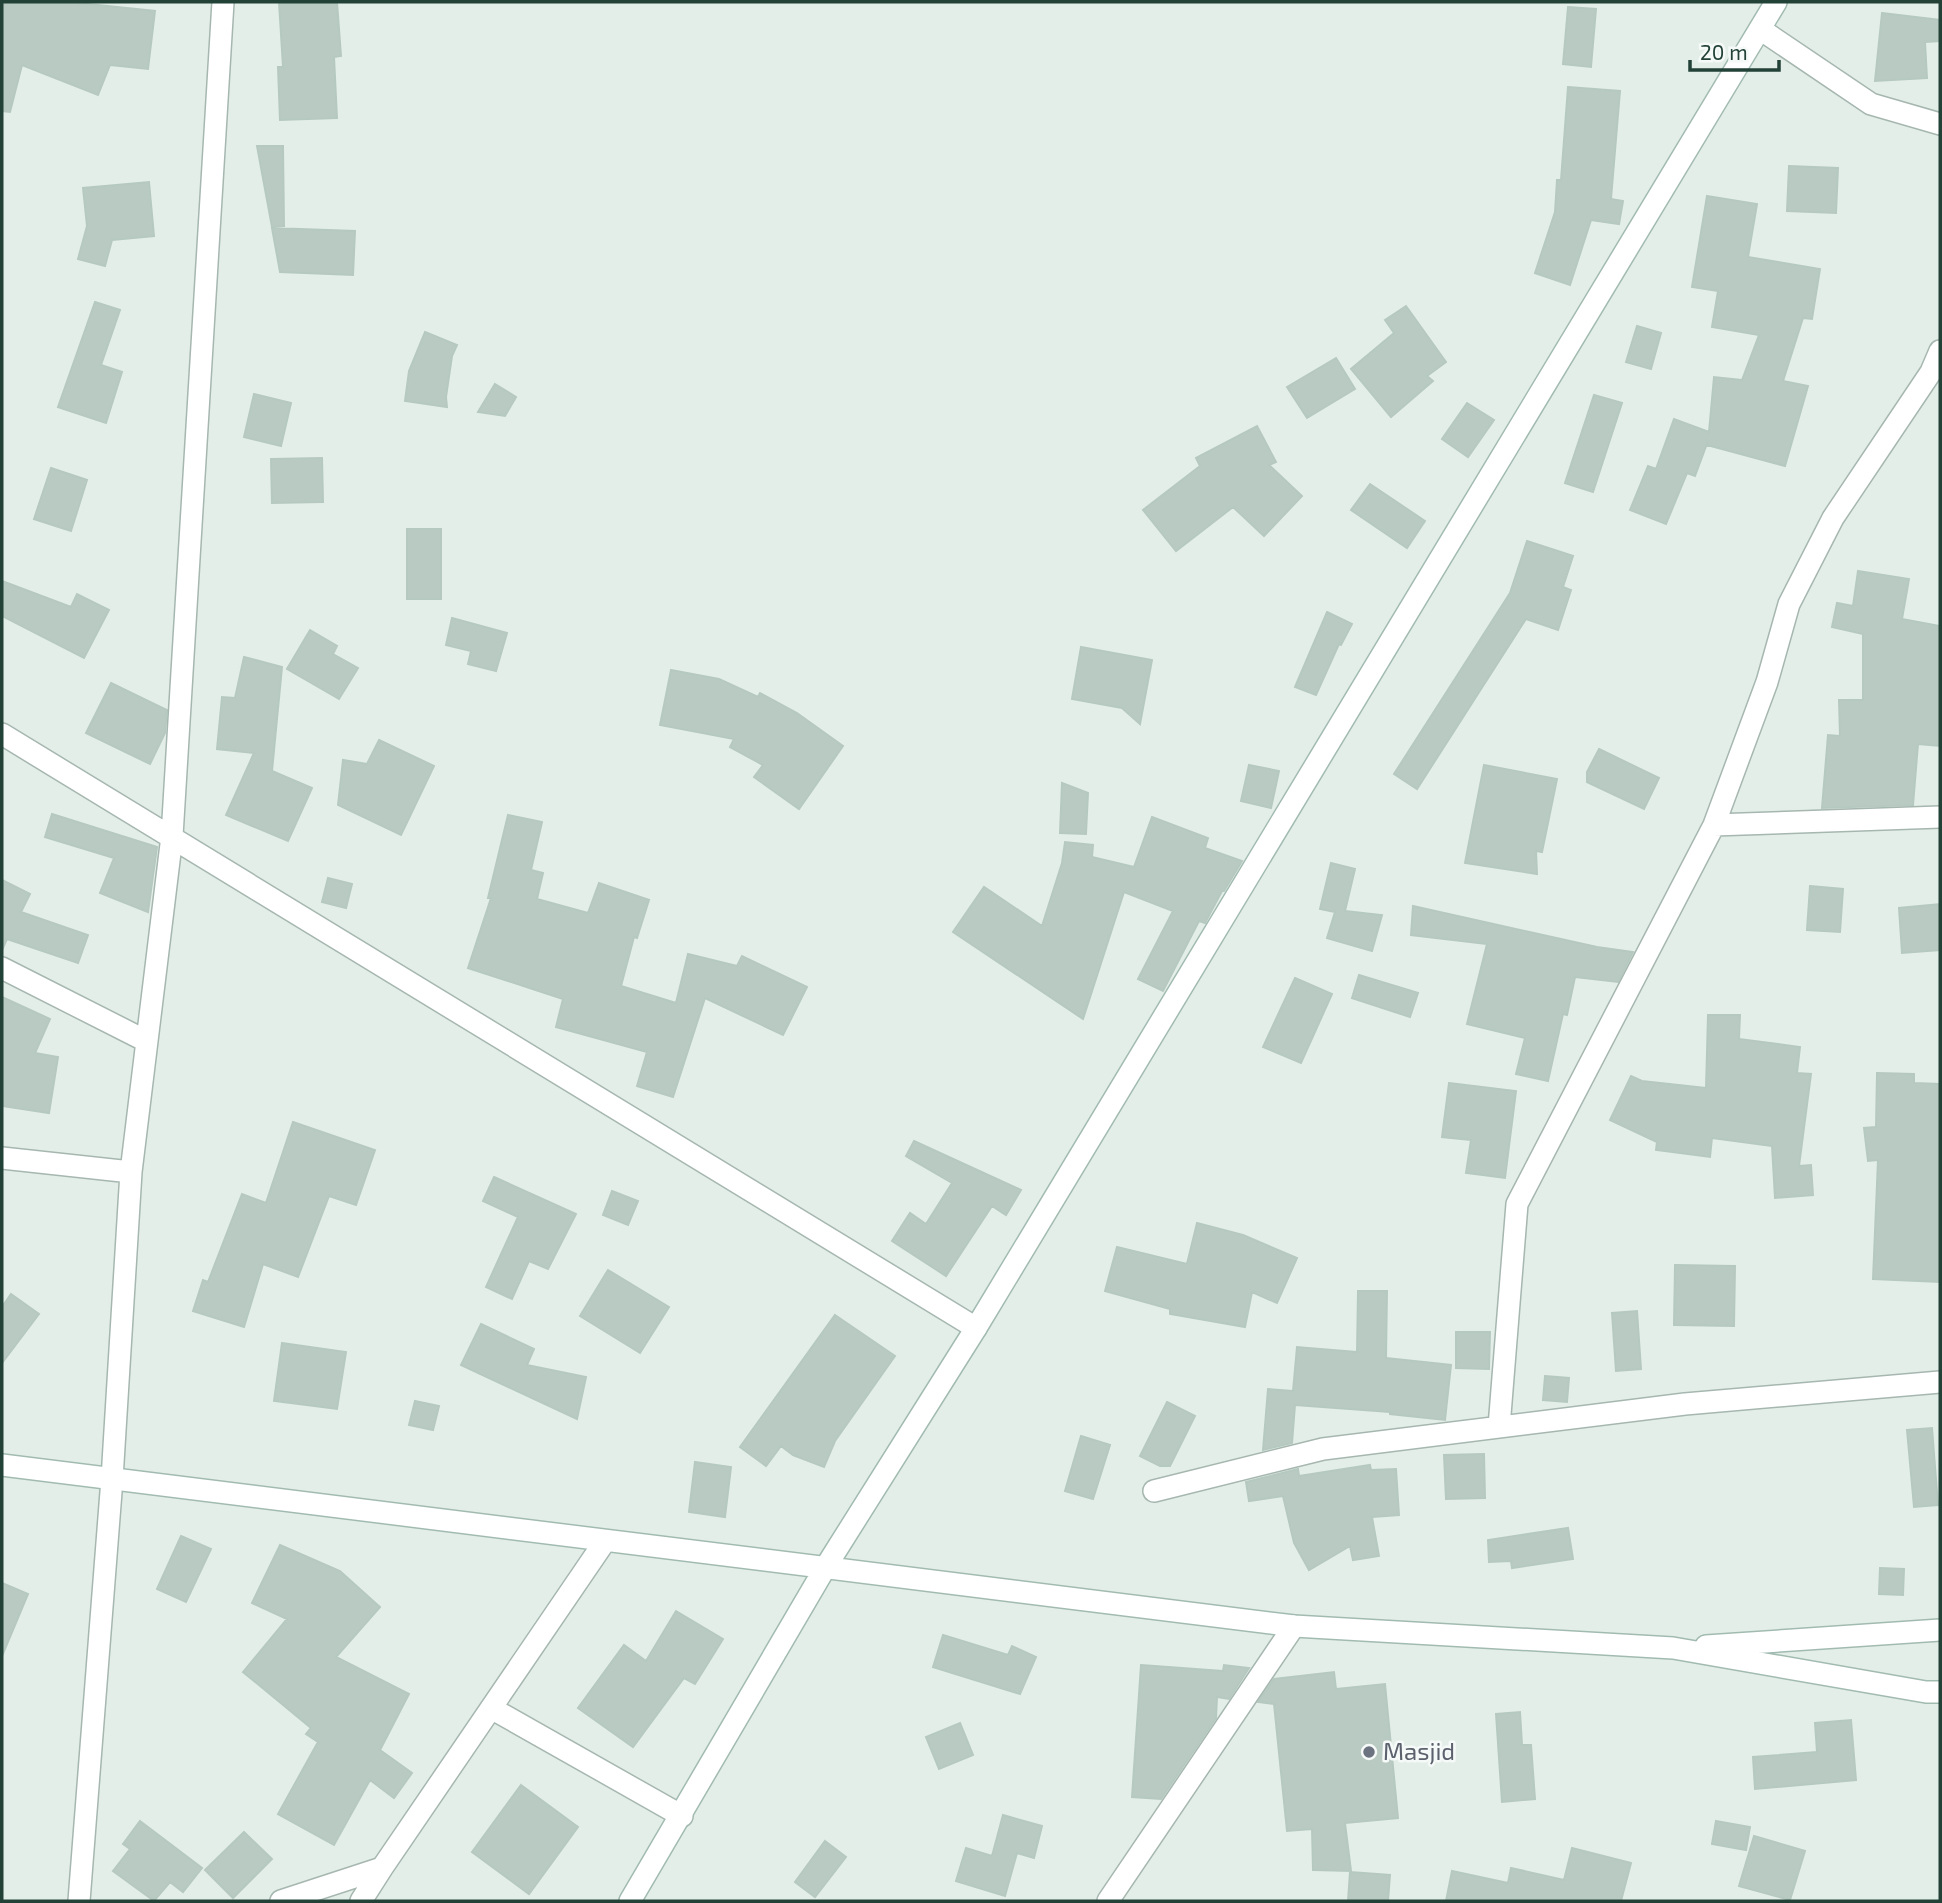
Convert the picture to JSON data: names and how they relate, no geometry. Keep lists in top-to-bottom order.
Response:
{
  "places": ["Masjid"],
  "scale_bar": "20 m"
}
